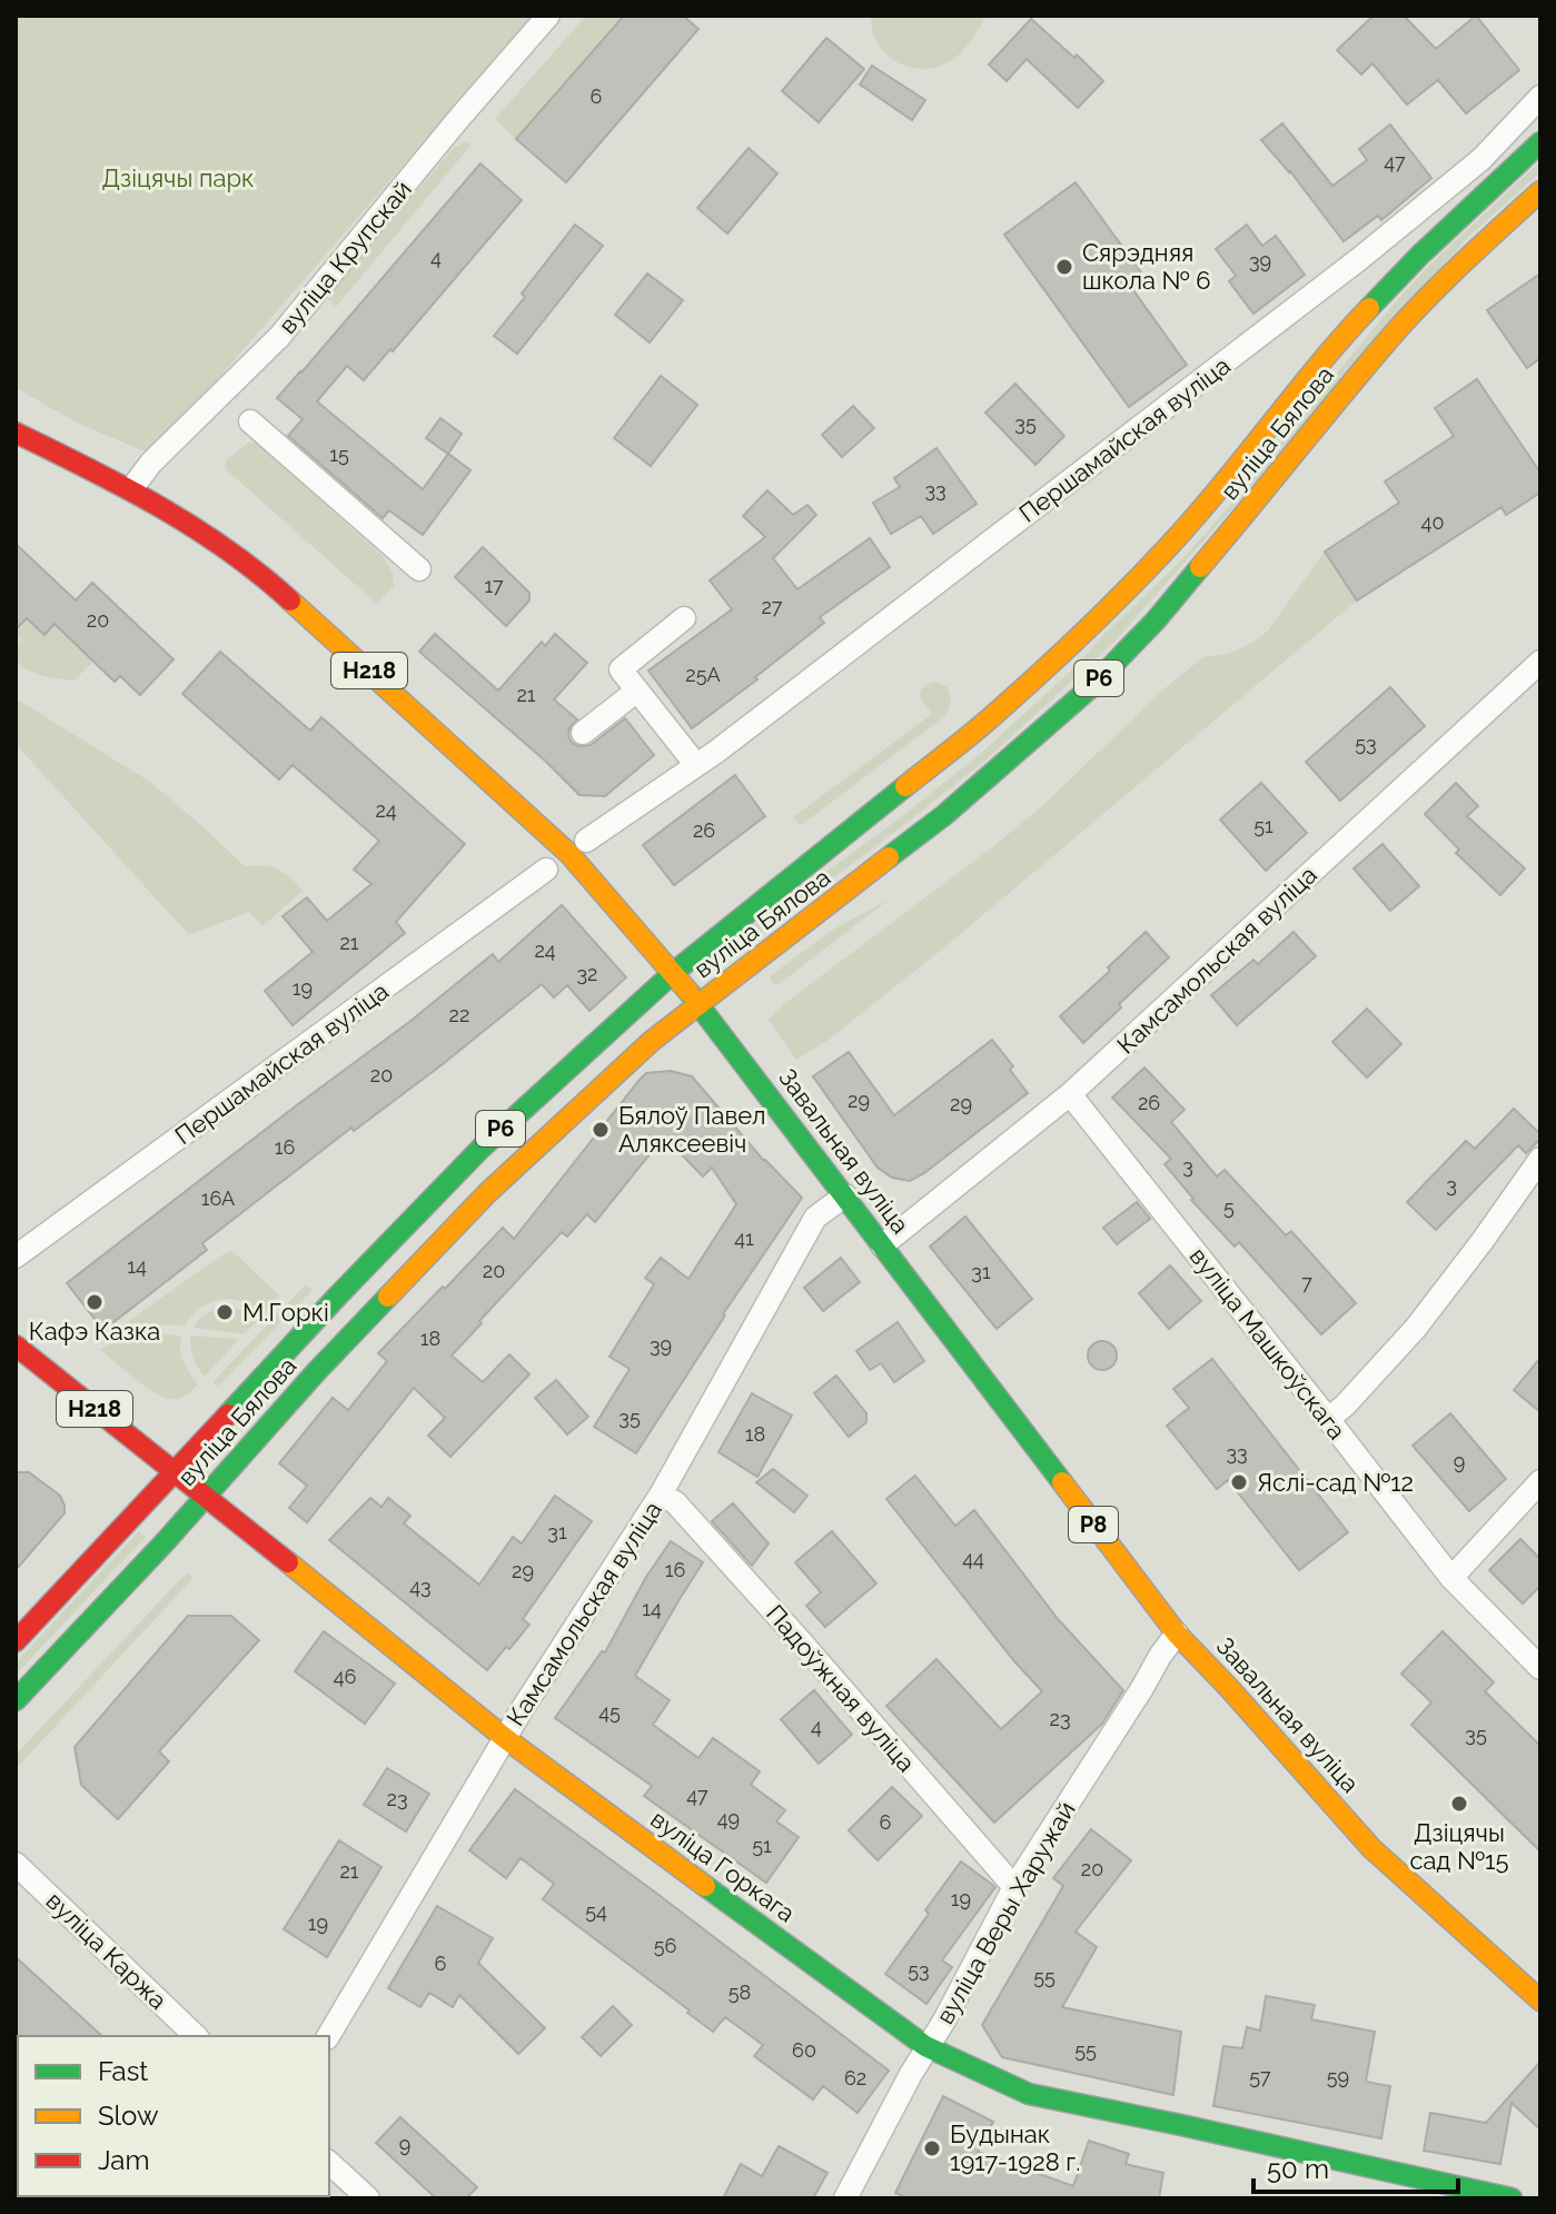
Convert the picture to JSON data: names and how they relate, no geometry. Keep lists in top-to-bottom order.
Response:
{
  "streets": {
    "main road": [
      "вуліца Бялова",
      "Н218",
      "Р6",
      "Завальная вуліца",
      "Р8",
      "вуліца Горкага"
    ],
    "street": [
      "вуліца Крупскай",
      "Першамайская вуліца",
      "Камсамольская вуліца",
      "вуліца Машкоўскага",
      "Падоўжная вуліца",
      "вуліца Веры Харужай",
      "вуліца Каржа"
    ]
  },
  "crossings": [
    ["вуліца Крупскай", "Завальная вуліца"],
    ["вуліца Бялова", "Завальная вуліца"],
    ["вуліца Бялова", "вуліца Горкага"],
    ["Камсамольская вуліца", "Завальная вуліца"],
    ["Камсамольская вуліца", "вуліца Машкоўскага"],
    ["Камсамольская вуліца", "Падоўжная вуліца"],
    ["Камсамольская вуліца", "вуліца Горкага"],
    ["Завальная вуліца", "вуліца Веры Харужай"],
    ["Падоўжная вуліца", "вуліца Веры Харужай"],
    ["вуліца Горкага", "вуліца Веры Харужай"]
  ],
  "parks": ["Дзіцячы парк"],
  "places": [
    "Сярэдняя школа № 6",
    "Бялоў Павел Аляксеевіч",
    "Кафэ Казка",
    "М.Горкі",
    "Яслі-сад №12",
    "Дзіцячы сад №15",
    "Будынак 1917-1928 г."
  ],
  "house_numbers": [
    "6",
    "47",
    "4",
    "39",
    "35",
    "15",
    "33",
    "40",
    "17",
    "27",
    "20",
    "25A",
    "21",
    "53",
    "24",
    "51",
    "26",
    "21",
    "24",
    "32",
    "19",
    "22",
    "20",
    "29",
    "26",
    "29",
    "16",
    "3",
    "3",
    "16А",
    "5",
    "41",
    "14",
    "20",
    "31",
    "7",
    "18",
    "39",
    "35",
    "18",
    "33",
    "9",
    "31",
    "44",
    "16",
    "29",
    "43",
    "14",
    "46",
    "45",
    "23",
    "4",
    "35",
    "47",
    "23",
    "49",
    "6",
    "51",
    "20",
    "21",
    "19",
    "54",
    "19",
    "56",
    "6",
    "53",
    "55",
    "58",
    "60",
    "55",
    "57",
    "59",
    "62",
    "9"
  ],
  "legend": ["Fast", "Slow", "Jam"],
  "scale_bar": "50 m"
}
